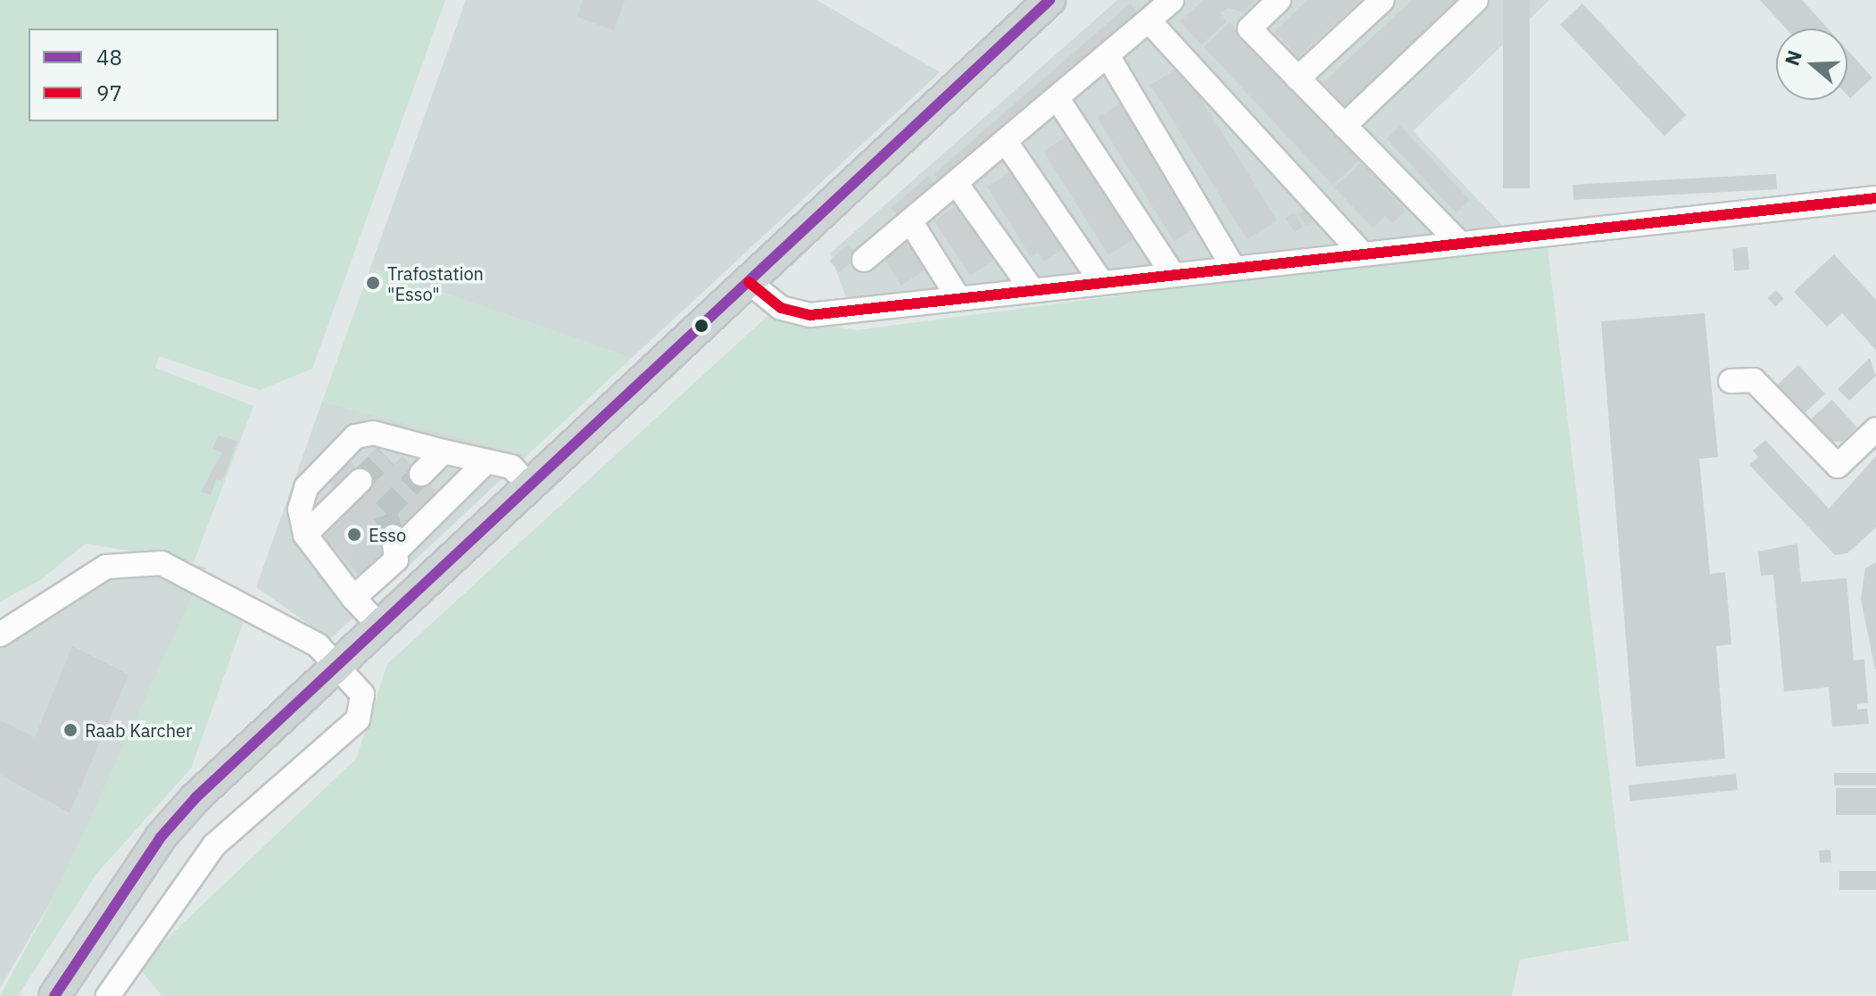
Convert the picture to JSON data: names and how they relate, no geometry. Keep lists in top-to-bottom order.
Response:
{
  "places": ["Trafostation \"Esso\"", "Esso", "Raab Karcher"],
  "lines": ["transit line 48", "transit line 97"],
  "legend": ["48", "97"],
  "north": "left"
}
